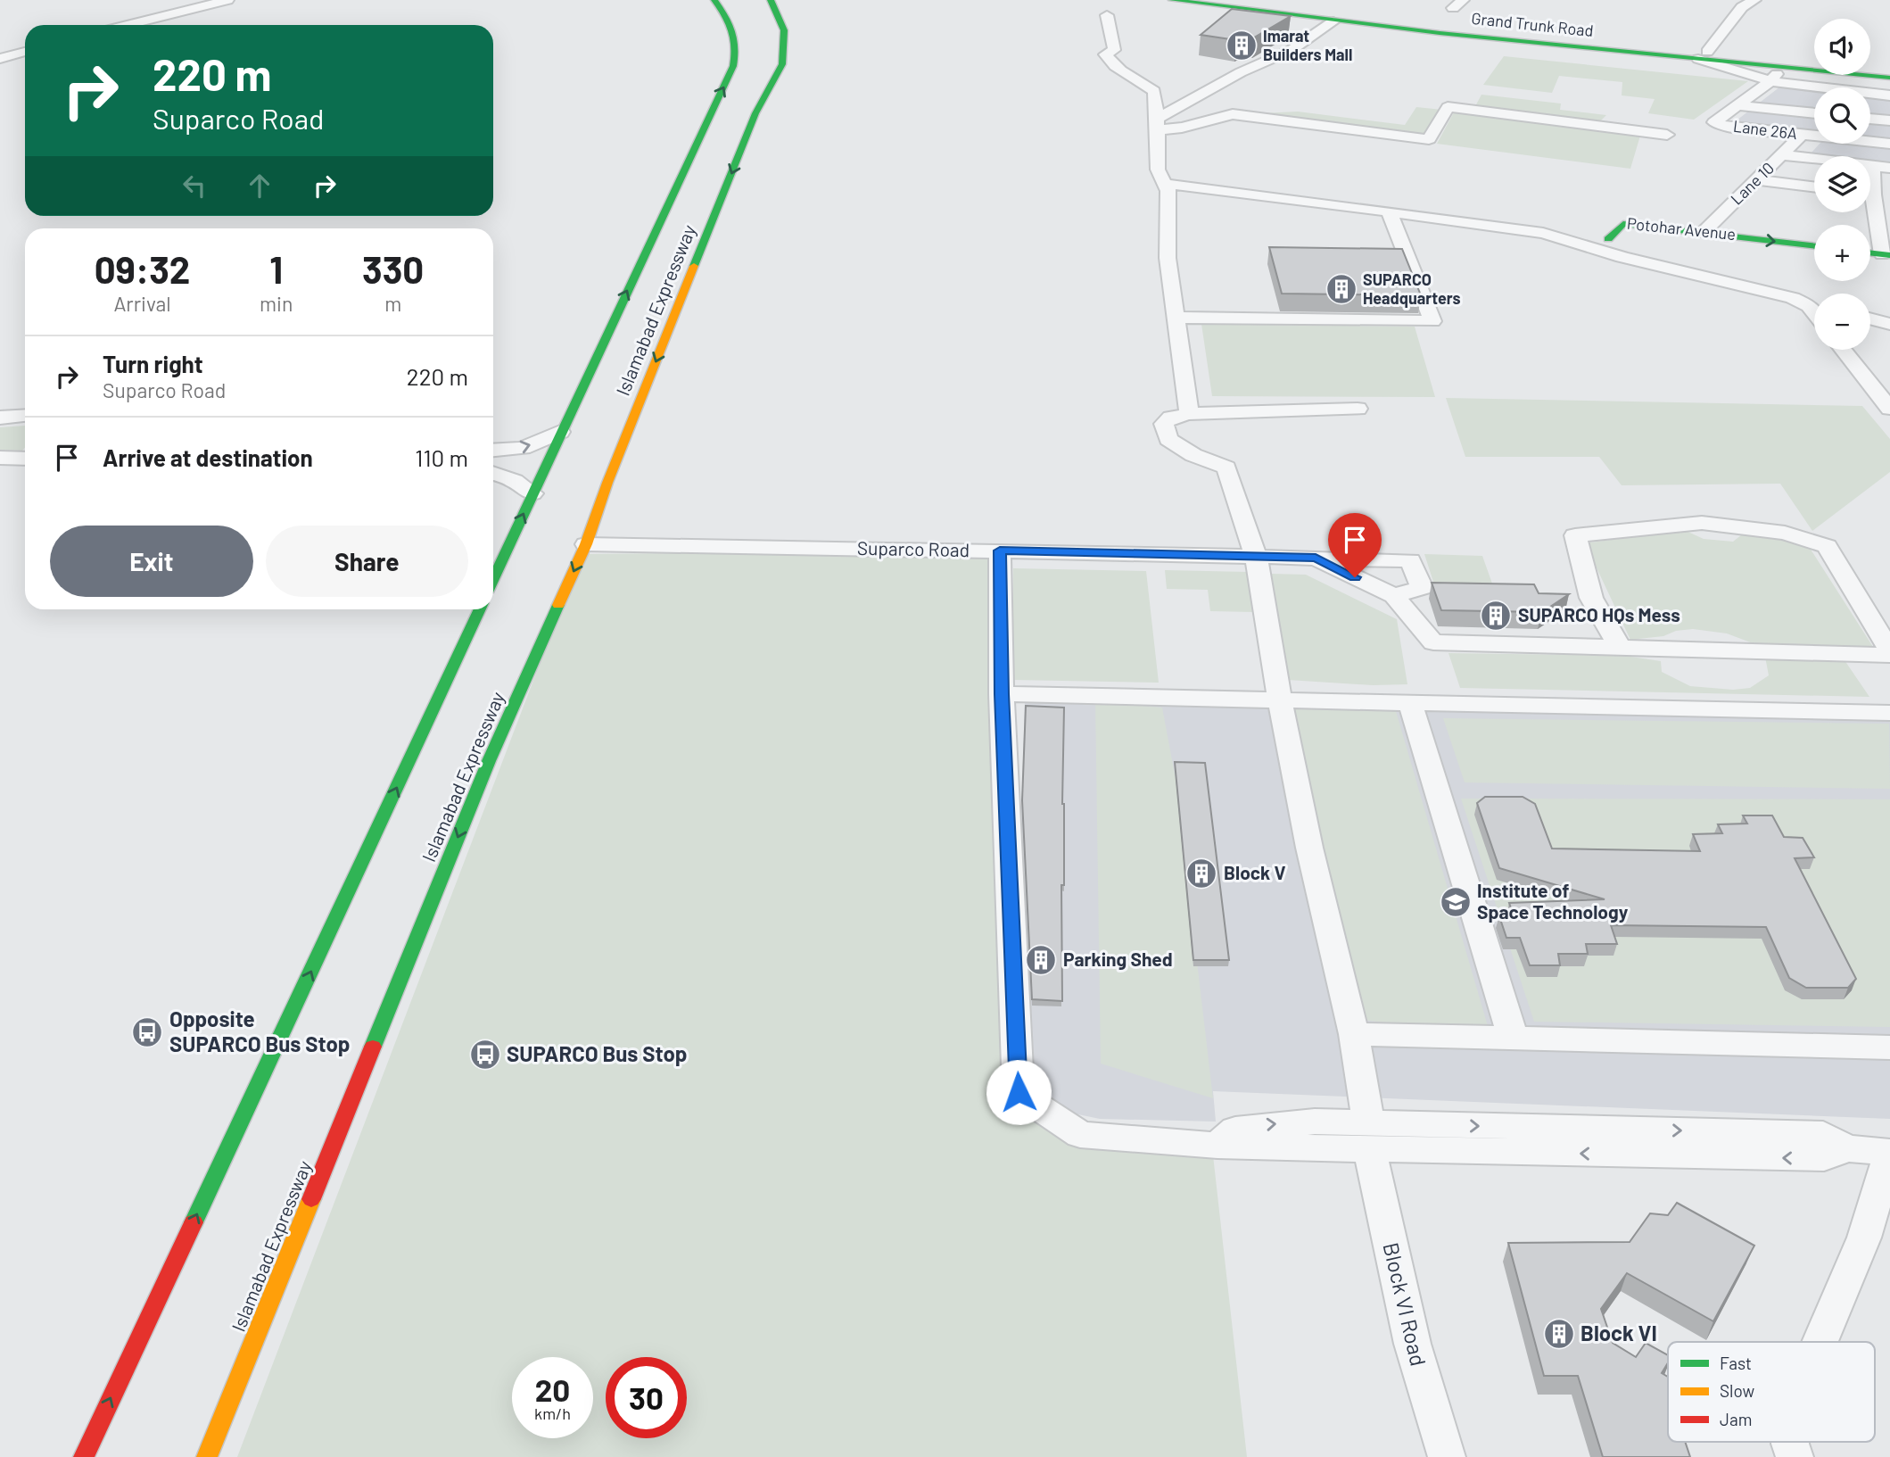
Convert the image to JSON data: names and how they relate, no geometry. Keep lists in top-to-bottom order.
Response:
{
  "streets": {
    "main road": ["Grand Trunk Road", "Potohar Avenue", "Islamabad Expressway"],
    "street": [
      "Lane 26A",
      "Lane 10",
      "Suparco Road",
      "Block VI Road"
    ]
  },
  "crossings": [
    ["Lane 26A", "Lane 10"],
    ["Lane 10", "Potohar Avenue"],
    ["Islamabad Expressway", "Suparco Road"],
    ["Suparco Road", "Block VI Road"]
  ],
  "one_way": ["Potohar Avenue"],
  "places": {
    "building": [
      "Imarat Builders Mall",
      "SUPARCO Headquarters",
      "SUPARCO HQs Mess",
      "Block V",
      "Parking Shed",
      "Block VI"
    ],
    "school or university": ["Institute of Space Technology"],
    "bus stop": ["Opposite SUPARCO Bus Stop", "SUPARCO Bus Stop"]
  },
  "legend": ["Fast", "Slow", "Jam"],
  "page": {
    "map_buttons": ["+", "−"],
    "turn": ["220 m", "Suparco Road"],
    "eta": [
      "09:32",
      "Arrival",
      "1",
      "min",
      "330",
      "m"
    ],
    "list": [
      {
        "name": "Turn right",
        "note": "Suparco Road",
        "value": "220 m"
      },
      {
        "name": "Arrive at destination",
        "value": "110 m"
      }
    ],
    "buttons": ["Exit", "Share"],
    "speed": "20 km/h",
    "limit": "30"
  }
}
